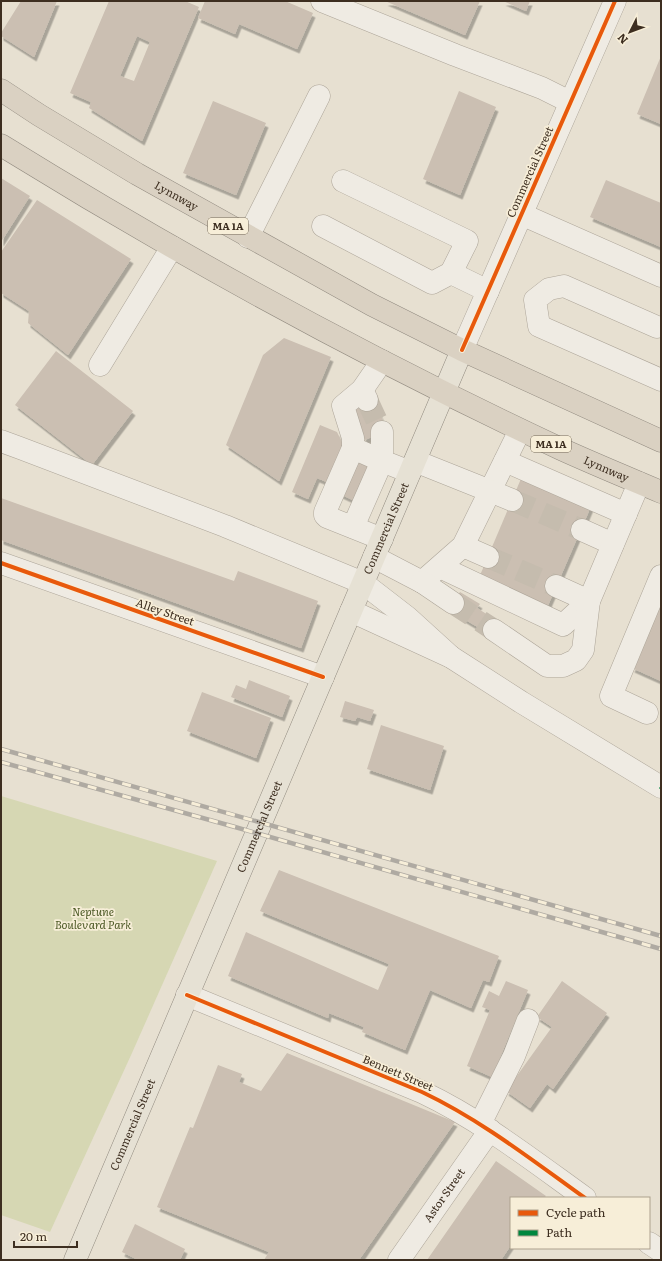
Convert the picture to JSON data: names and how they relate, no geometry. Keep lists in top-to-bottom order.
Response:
{
  "streets": {
    "highway": ["Lynnway", "MA 1A"],
    "main road": ["Commercial Street"],
    "street": ["Alley Street", "Bennett Street", "Astor Street"]
  },
  "crossings": [
    ["Commercial Street", "Lynnway"],
    ["Commercial Street", "Alley Street"],
    ["Commercial Street", "Bennett Street"],
    ["Bennett Street", "Astor Street"]
  ],
  "parks": ["Neptune Boulevard Park"],
  "legend": ["Cycle path", "Path"],
  "scale_bar": "20 m",
  "north": "bottom left"
}
